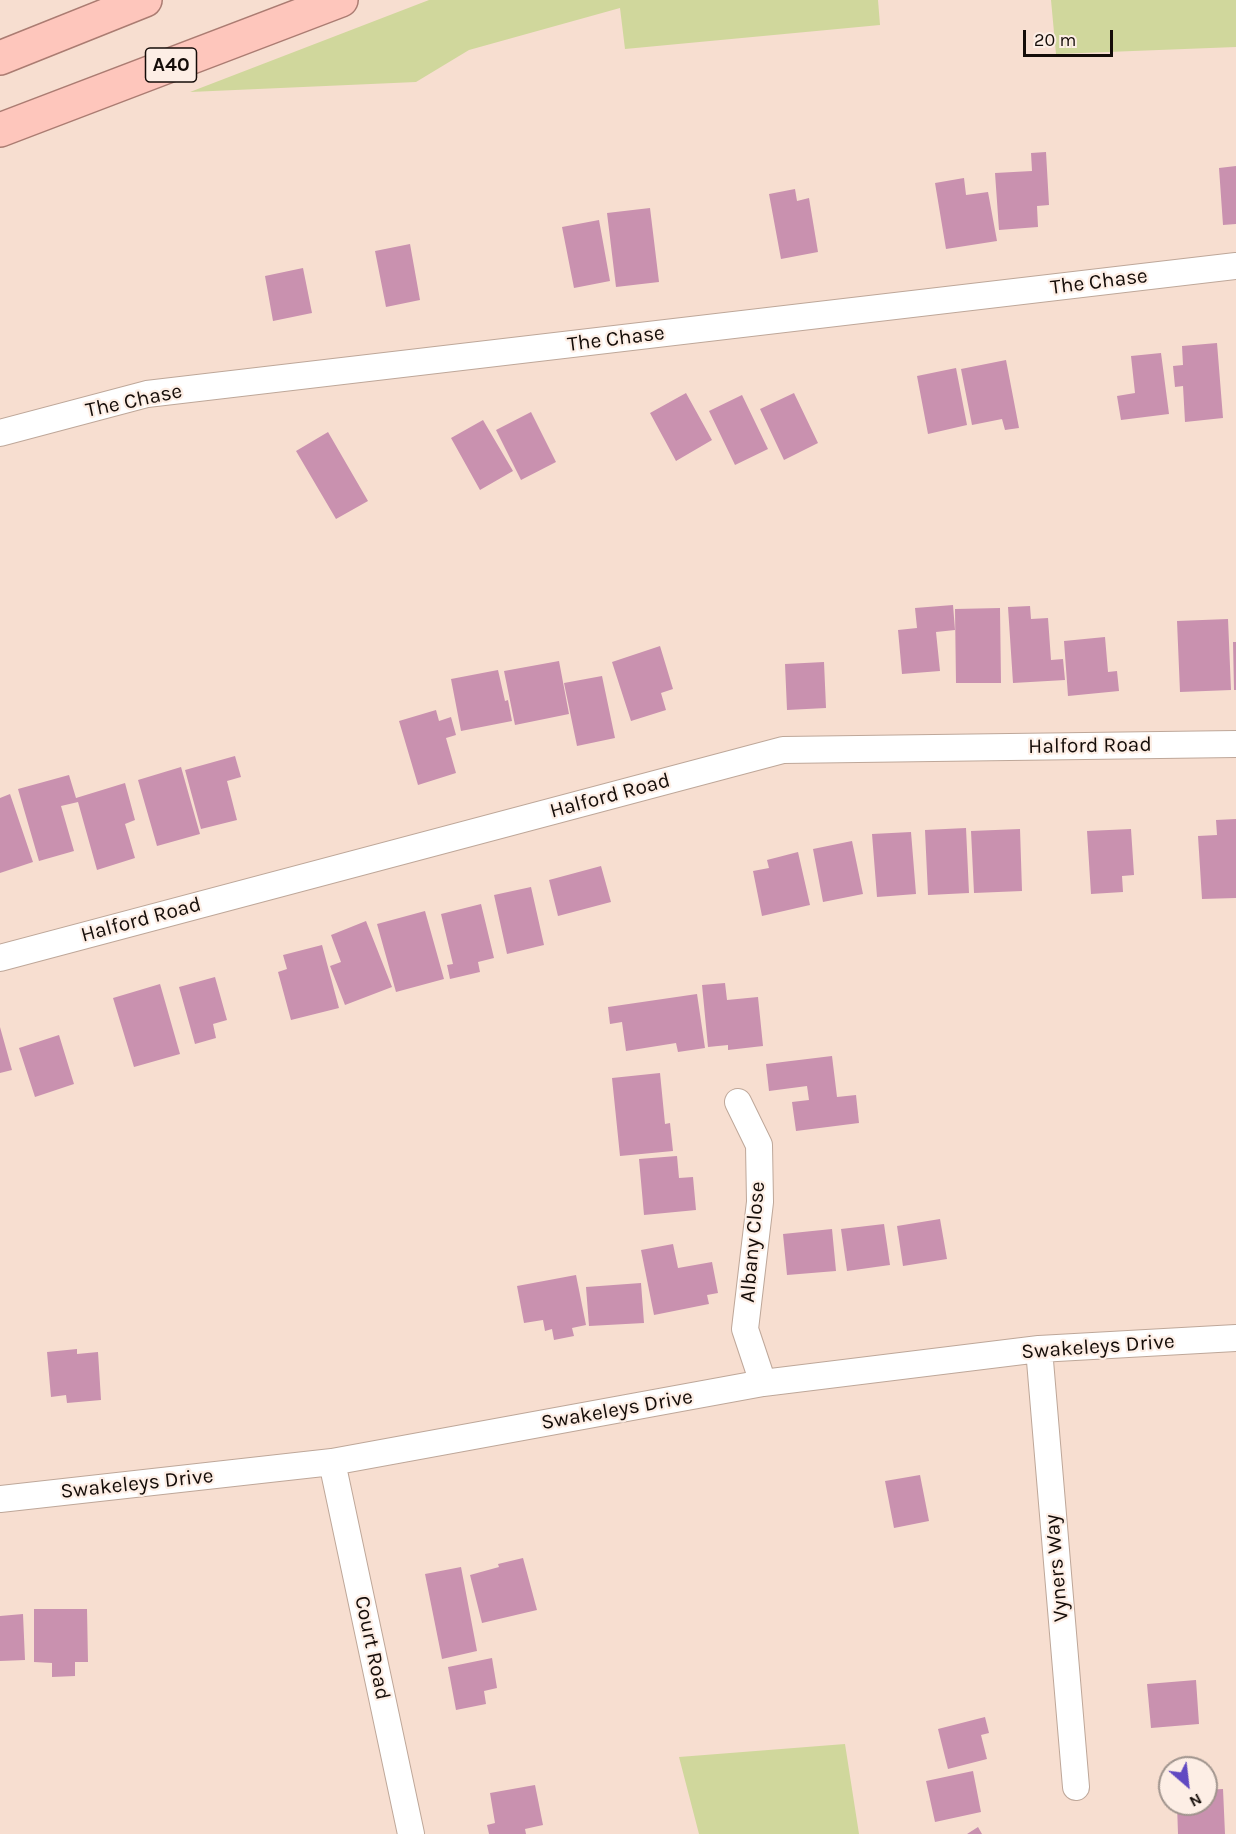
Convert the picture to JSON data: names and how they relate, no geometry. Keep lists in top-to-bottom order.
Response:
{
  "streets": {
    "highway": ["A40"],
    "street": [
      "The Chase",
      "Halford Road",
      "Albany Close",
      "Swakeleys Drive",
      "Vyners Way",
      "Court Road"
    ]
  },
  "crossings": [
    ["Albany Close", "Swakeleys Drive"],
    ["Swakeleys Drive", "Vyners Way"],
    ["Swakeleys Drive", "Court Road"]
  ],
  "scale_bar": "20 m",
  "north": "bottom right"
}
